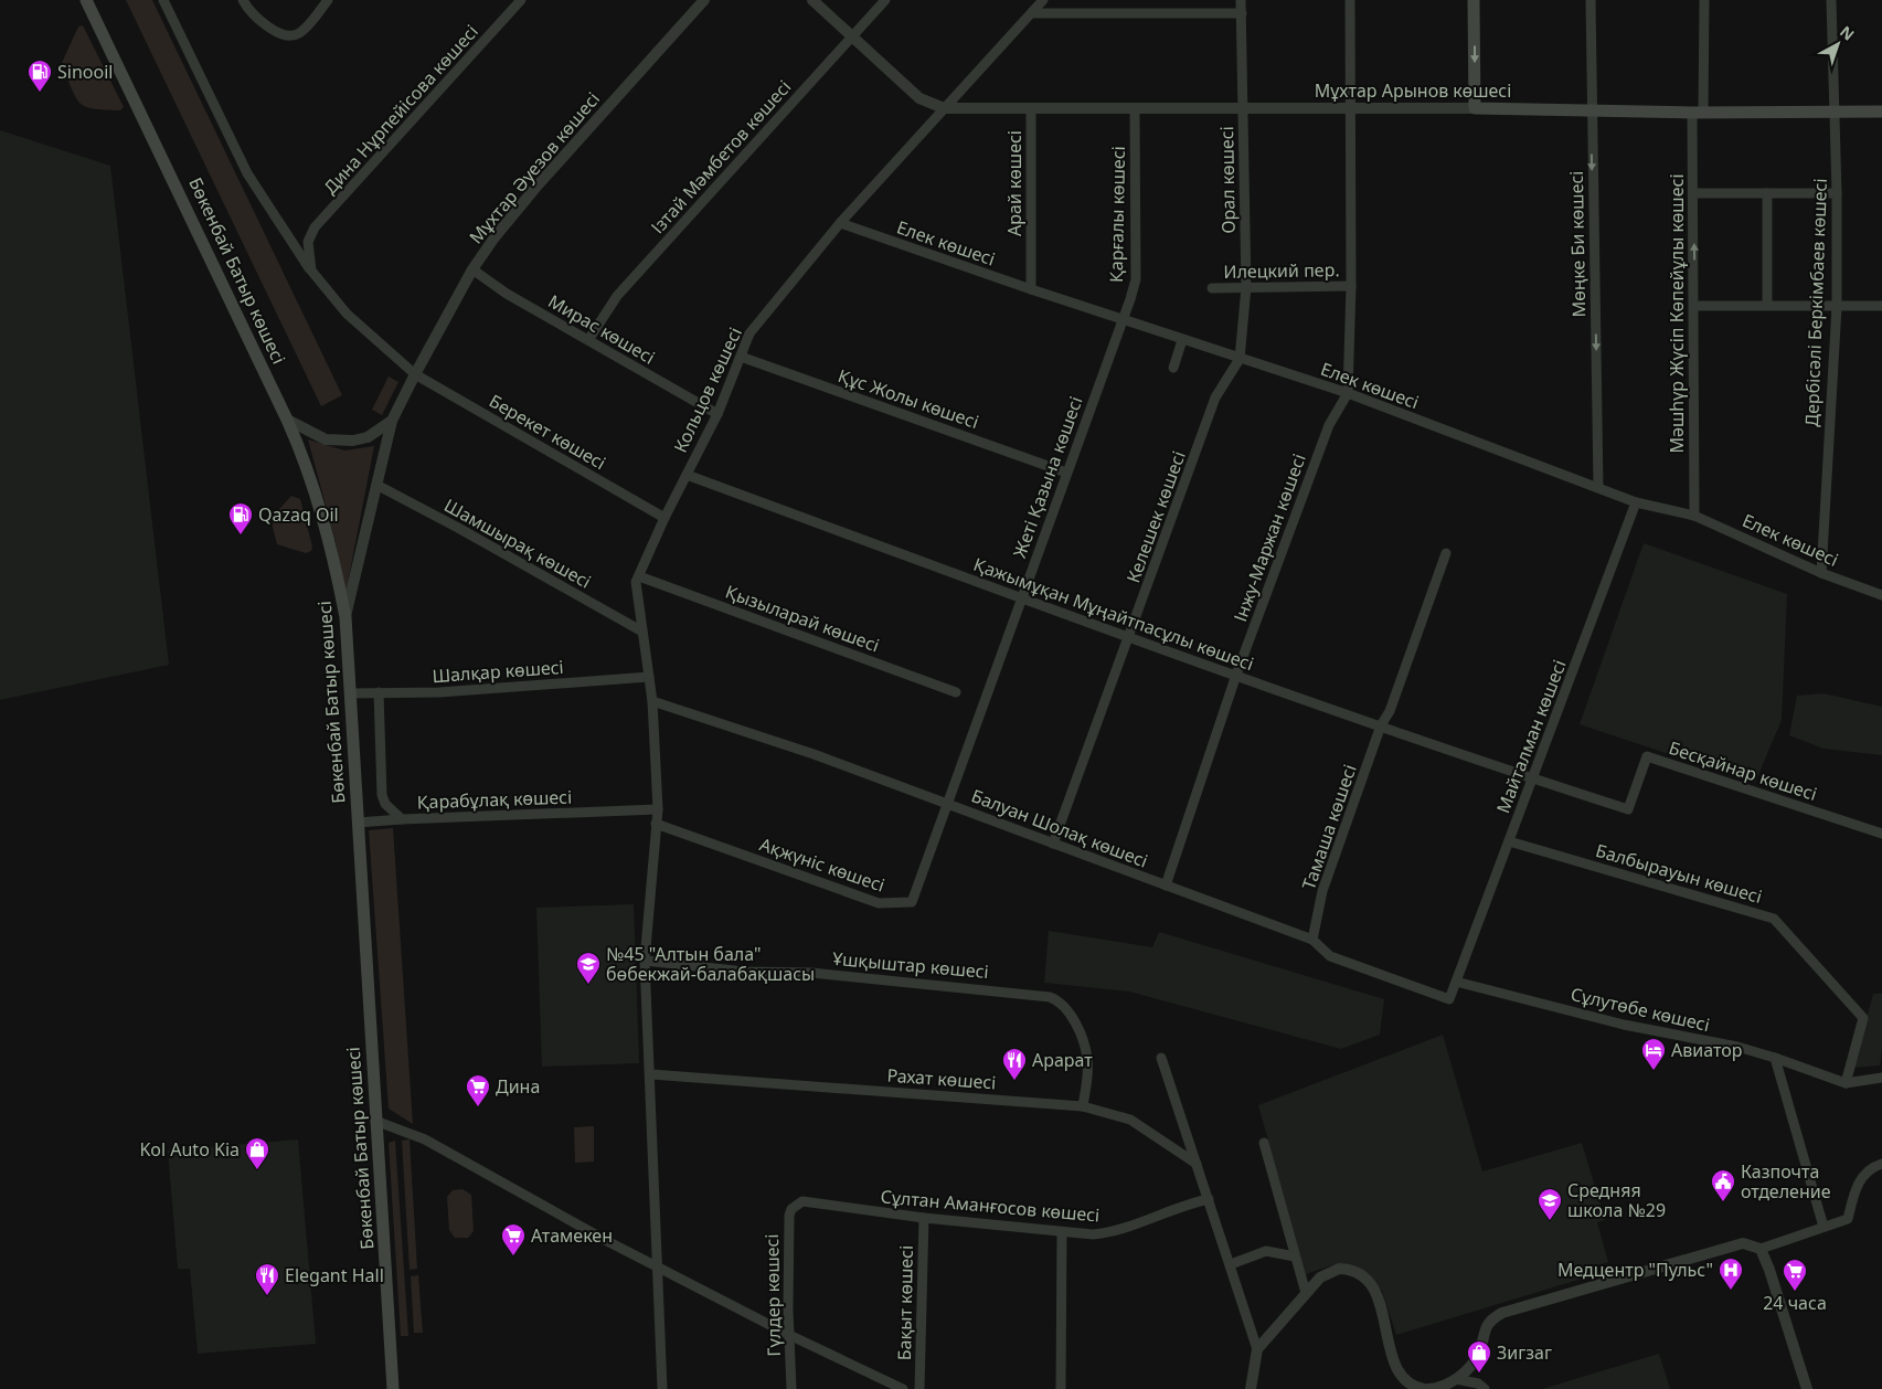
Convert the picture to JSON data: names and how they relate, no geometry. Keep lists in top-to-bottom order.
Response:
{
  "streets": {
    "main road": ["Мұхтар Арынов көшесі", "Бөкенбай Батыр көшесі"],
    "street": [
      "Дина Нұрпейісова көшесі",
      "Ізтай Мәмбетов көшесі",
      "Мұхтар Әуезов көшесі",
      "Орал көшесі",
      "Арай көшесі",
      "Қарғалы көшесі",
      "Елек көшесі",
      "Мөңке Би көшесі",
      "Илецкий пер.",
      "Дербісәлі Беркімбаев көшесі",
      "Мәшһүр Жүсіп Көпейұлы көшесі",
      "Мирас көшесі",
      "Кольцов көшесі",
      "Құс Жолы көшесі",
      "Берекет көшесі",
      "Жеті Қазына көшесі",
      "Келешек көшесі",
      "Інжу-Маржан көшесі",
      "Шамшырақ көшесі",
      "Қажымұқан Мұңайтпасұлы көшесі",
      "Қызыларай көшесі",
      "Шалқар көшесі",
      "Майталман көшесі",
      "Бесқайнар көшесі",
      "Қарабұлақ көшесі",
      "Тамаша көшесі",
      "Балуан Шолақ көшесі",
      "Ақжүніс көшесі",
      "Балбырауын көшесі",
      "Ұшқыштар көшесі",
      "Сұлутөбе көшесі",
      "Рахат көшесі",
      "Сұлтан Аманғосов көшесі",
      "Гүлдер көшесі",
      "Бақыт көшесі"
    ]
  },
  "crossings": [
    ["Мұхтар Арынов көшесі", "Орал көшесі"],
    ["Мұхтар Арынов көшесі", "Арай көшесі"],
    ["Мұхтар Арынов көшесі", "Қарғалы көшесі"],
    ["Мұхтар Арынов көшесі", "Мөңке Би көшесі"],
    ["Мұхтар Арынов көшесі", "Дербісәлі Беркімбаев көшесі"],
    ["Мұхтар Арынов көшесі", "Мәшһүр Жүсіп Көпейұлы көшесі"],
    ["Мұхтар Арынов көшесі", "Кольцов көшесі"],
    ["Дина Нұрпейісова көшесі", "Берекет көшесі"],
    ["Ізтай Мәмбетов көшесі", "Мирас көшесі"],
    ["Мұхтар Әуезов көшесі", "Бөкенбай Батыр көшесі"],
    ["Мұхтар Әуезов көшесі", "Мирас көшесі"],
    ["Мұхтар Әуезов көшесі", "Берекет көшесі"],
    ["Мұхтар Әуезов көшесі", "Шамшырақ көшесі"],
    ["Орал көшесі", "Елек көшесі"],
    ["Орал көшесі", "Илецкий пер."],
    ["Орал көшесі", "Келешек көшесі"],
    ["Арай көшесі", "Елек көшесі"],
    ["Қарғалы көшесі", "Елек көшесі"],
    ["Қарғалы көшесі", "Жеті Қазына көшесі"],
    ["Елек көшесі", "Мөңке Би көшесі"],
    ["Елек көшесі", "Дербісәлі Беркімбаев көшесі"],
    ["Елек көшесі", "Мәшһүр Жүсіп Көпейұлы көшесі"],
    ["Елек көшесі", "Кольцов көшесі"],
    ["Елек көшесі", "Жеті Қазына көшесі"],
    ["Елек көшесі", "Келешек көшесі"],
    ["Елек көшесі", "Інжу-Маржан көшесі"],
    ["Елек көшесі", "Майталман көшесі"],
    ["Бөкенбай Батыр көшесі", "Шалқар көшесі"],
    ["Мирас көшесі", "Кольцов көшесі"],
    ["Кольцов көшесі", "Құс Жолы көшесі"],
    ["Кольцов көшесі", "Берекет көшесі"],
    ["Кольцов көшесі", "Шамшырақ көшесі"],
    ["Кольцов көшесі", "Қажымұқан Мұңайтпасұлы көшесі"],
    ["Кольцов көшесі", "Қызыларай көшесі"],
    ["Кольцов көшесі", "Шалқар көшесі"],
    ["Кольцов көшесі", "Қарабұлақ көшесі"],
    ["Кольцов көшесі", "Балуан Шолақ көшесі"],
    ["Кольцов көшесі", "Ақжүніс көшесі"],
    ["Кольцов көшесі", "Ұшқыштар көшесі"],
    ["Кольцов көшесі", "Рахат көшесі"],
    ["Құс Жолы көшесі", "Жеті Қазына көшесі"],
    ["Жеті Қазына көшесі", "Қажымұқан Мұңайтпасұлы көшесі"],
    ["Жеті Қазына көшесі", "Балуан Шолақ көшесі"],
    ["Жеті Қазына көшесі", "Ақжүніс көшесі"],
    ["Келешек көшесі", "Қажымұқан Мұңайтпасұлы көшесі"],
    ["Келешек көшесі", "Балуан Шолақ көшесі"],
    ["Інжу-Маржан көшесі", "Қажымұқан Мұңайтпасұлы көшесі"],
    ["Інжу-Маржан көшесі", "Балуан Шолақ көшесі"],
    ["Қажымұқан Мұңайтпасұлы көшесі", "Майталман көшесі"],
    ["Қажымұқан Мұңайтпасұлы көшесі", "Бесқайнар көшесі"],
    ["Қажымұқан Мұңайтпасұлы көшесі", "Тамаша көшесі"],
    ["Шалқар көшесі", "Қарабұлақ көшесі"],
    ["Майталман көшесі", "Бесқайнар көшесі"],
    ["Майталман көшесі", "Балуан Шолақ көшесі"],
    ["Майталман көшесі", "Балбырауын көшесі"],
    ["Майталман көшесі", "Сұлутөбе көшесі"],
    ["Тамаша көшесі", "Балуан Шолақ көшесі"],
    ["Балуан Шолақ көшесі", "Ақжүніс көшесі"],
    ["Балбырауын көшесі", "Сұлутөбе көшесі"],
    ["Ұшқыштар көшесі", "Рахат көшесі"],
    ["Сұлтан Аманғосов көшесі", "Гүлдер көшесі"],
    ["Сұлтан Аманғосов көшесі", "Бақыт көшесі"]
  ],
  "one_way": ["Мөңке Би көшесі"],
  "places": {
    "fuel station": ["Sinooil", "Qazaq Oil"],
    "school or university": ["№45 \"Алтын бала\" бөбекжай-балабақшасы", "Средняя школа №29"],
    "hotel": ["Авиатор"],
    "restaurant": ["Арарат", "Elegant Hall"],
    "supermarket": ["Дина", "Атамекен", "24 часа"],
    "shop": ["Kol Auto Kia", "Зигзаг"],
    "public building": ["Казпочта отделение"],
    "hospital": ["Медцентр \"Пульс\""]
  },
  "north": "top right"
}
